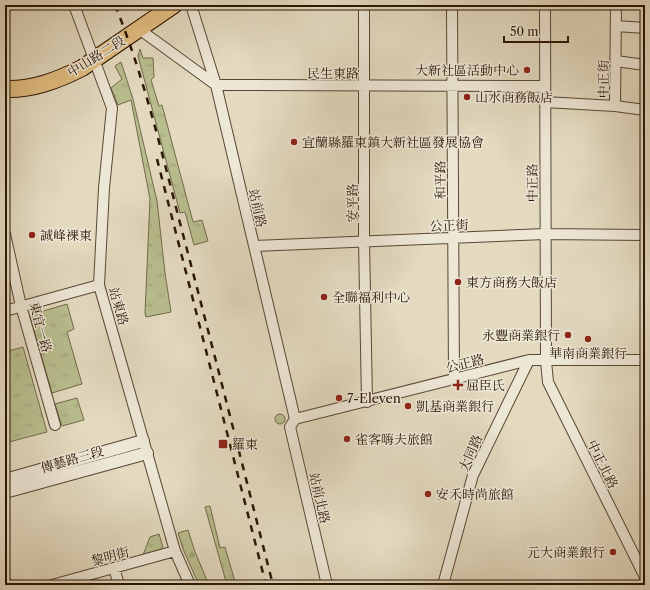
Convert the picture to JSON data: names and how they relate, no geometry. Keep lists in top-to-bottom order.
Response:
{
  "streets": {
    "main road": ["中山路二段"],
    "street": [
      "民生東路",
      "中正街",
      "和平路",
      "中正路",
      "安平路",
      "站前路",
      "公正街",
      "站東路",
      "東宜一路",
      "公正路",
      "大同路",
      "傳藝路三段",
      "中正北路",
      "站前北路",
      "黎明街"
    ]
  },
  "crossings": [
    ["中山路二段", "站東路"],
    ["民生東路", "和平路"],
    ["民生東路", "中正路"],
    ["民生東路", "安平路"],
    ["民生東路", "站前路"],
    ["和平路", "公正街"],
    ["和平路", "公正路"],
    ["中正路", "公正街"],
    ["中正路", "公正路"],
    ["中正路", "中正北路"],
    ["安平路", "公正街"],
    ["安平路", "公正路"],
    ["站前路", "公正街"],
    ["站前路", "公正路"],
    ["站前路", "站前北路"],
    ["站東路", "傳藝路三段"],
    ["站東路", "黎明街"],
    ["公正路", "大同路"],
    ["公正路", "中正北路"],
    ["公正路", "站前北路"]
  ],
  "places": {
    "other": [
      "大新社區活動中心",
      "山水商務飯店",
      "宜蘭縣羅東鎮大新社區發展協會",
      "誠峰裸東",
      "東方商務大飯店",
      "全聯福利中心",
      "永豐商業銀行",
      "華南商業銀行",
      "7-Eleven",
      "凱基商業銀行",
      "雀客嗨夫旅館",
      "安禾時尚旅館",
      "元大商業銀行"
    ],
    "health": ["屈臣氏"],
    "transit": ["羅東"]
  },
  "scale_bar": "50 m"
}
